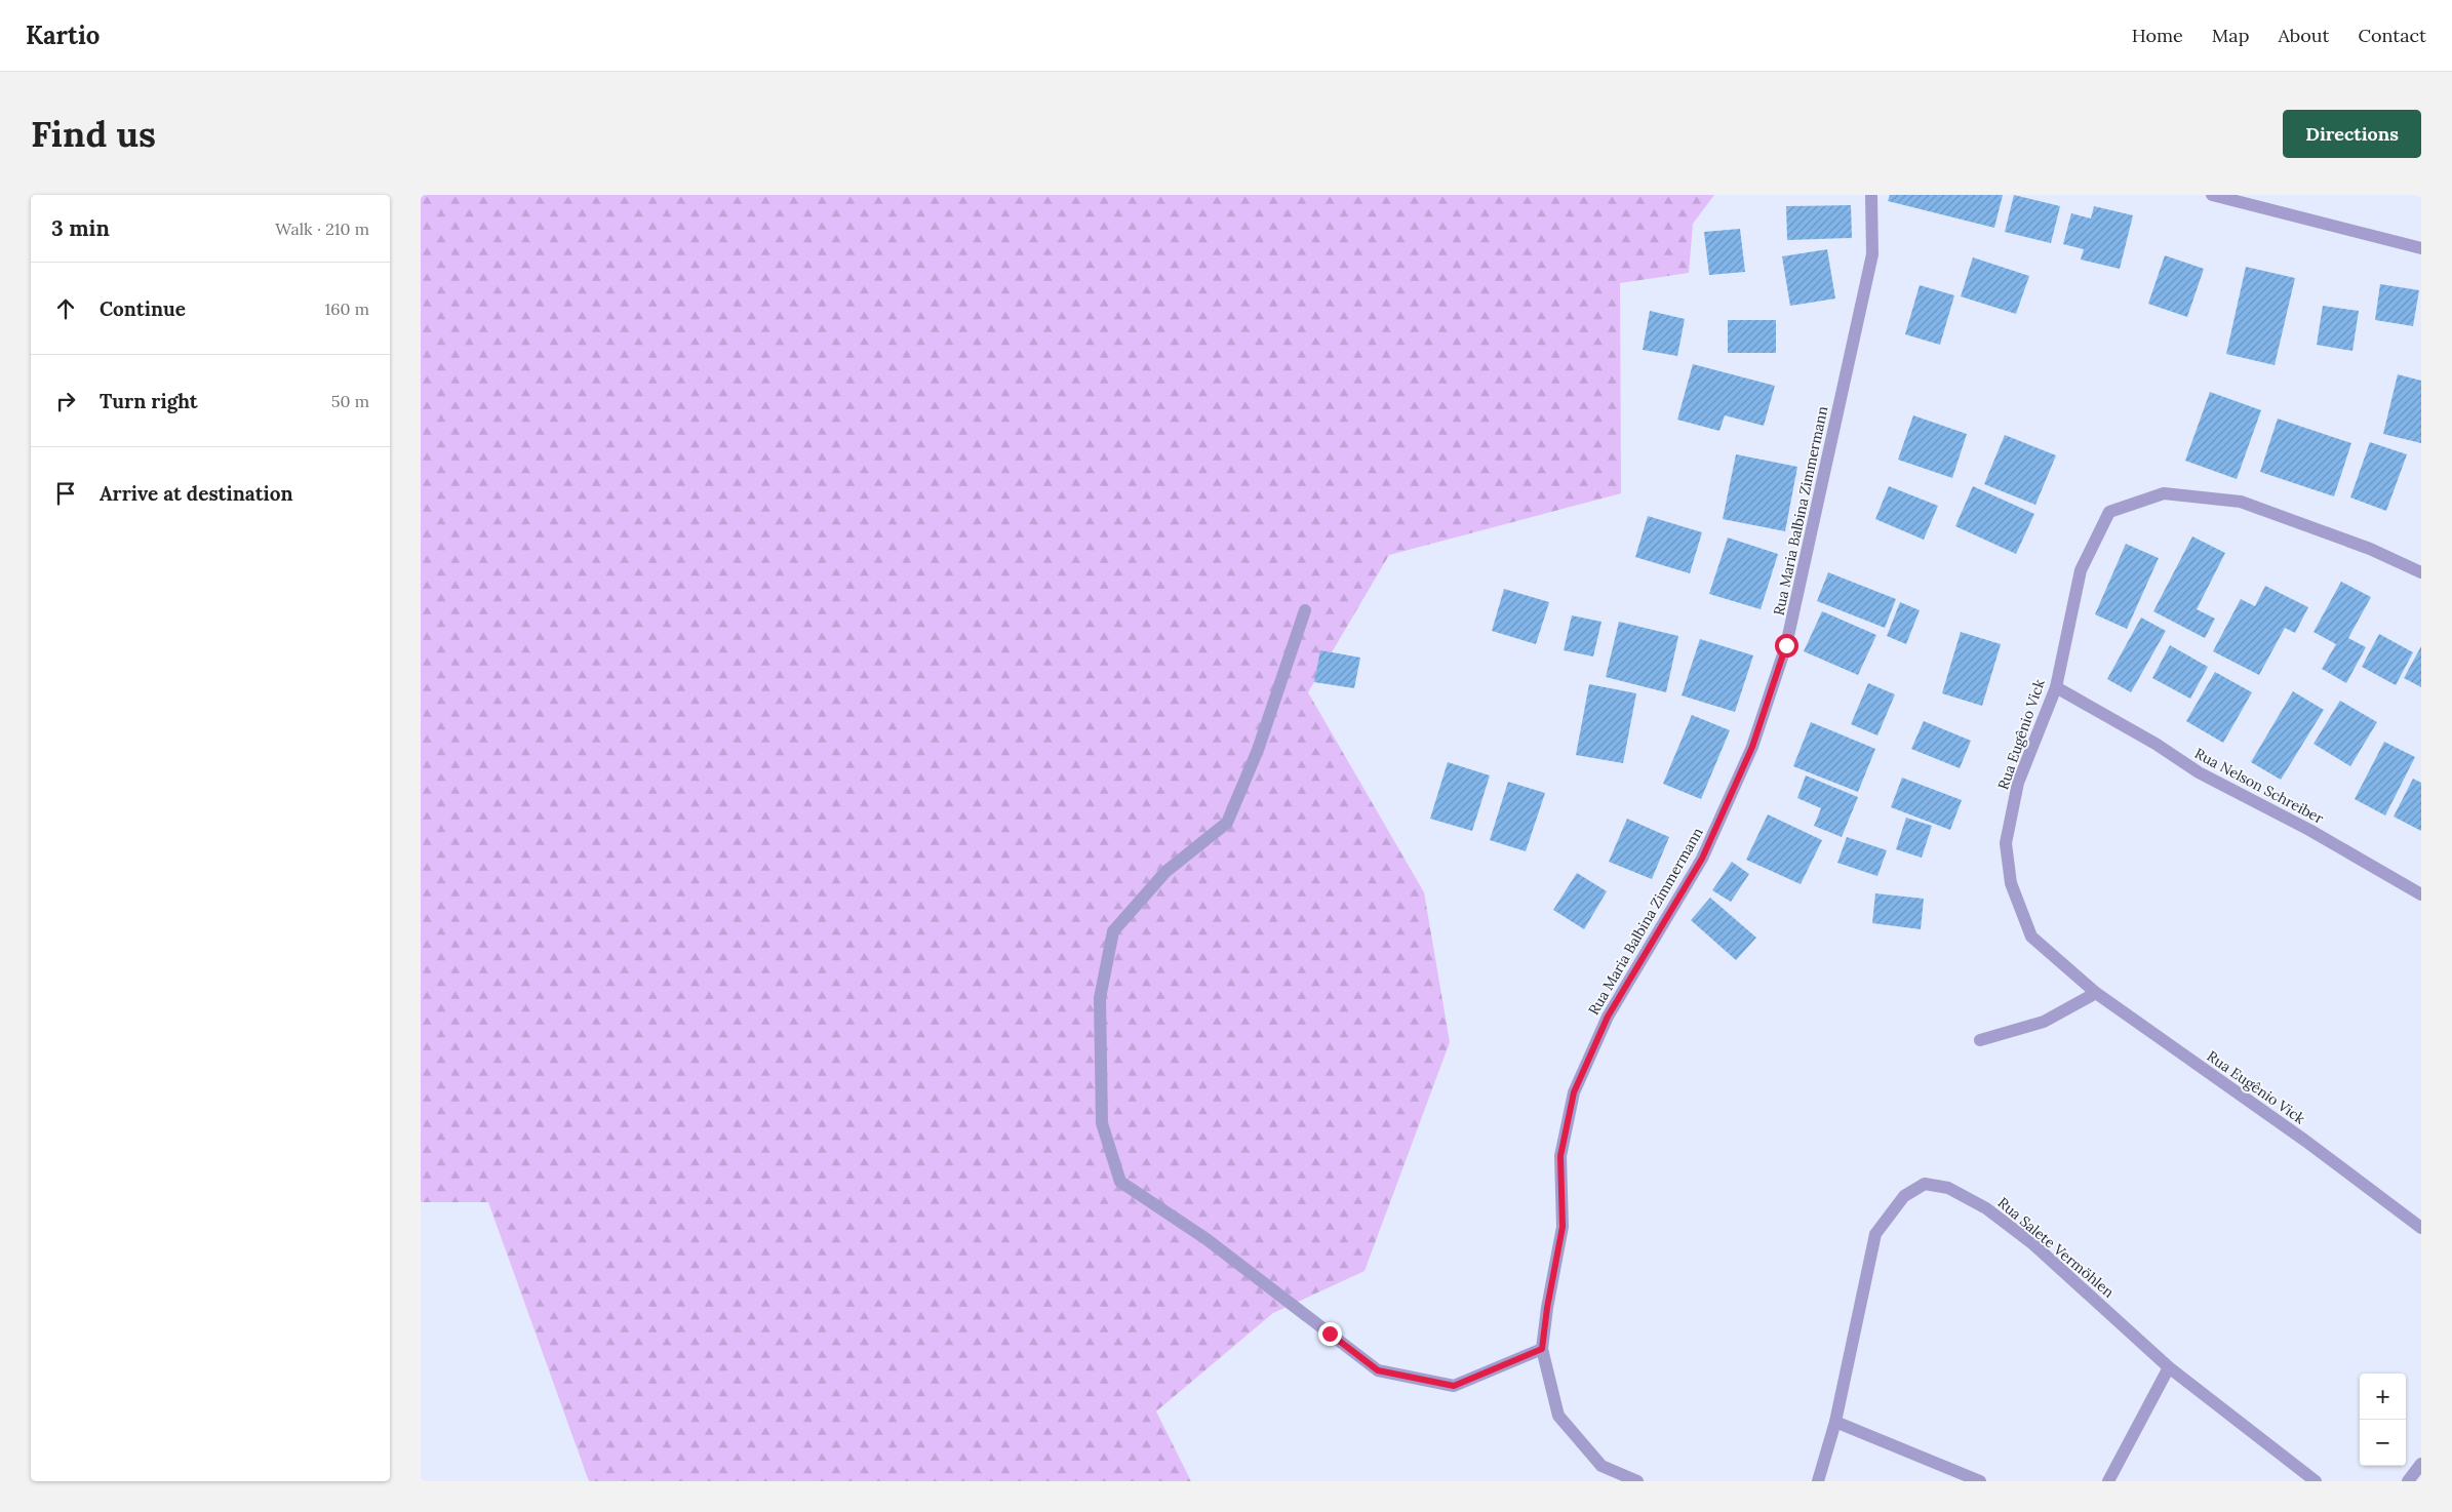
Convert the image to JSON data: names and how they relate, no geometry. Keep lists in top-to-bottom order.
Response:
{
  "streets": {
    "street": [
      "Rua Maria Balbina Zimmermann",
      "Rua Eugênio Vick",
      "Rua Nelson Schreiber",
      "Rua Salete Vermöhlen"
    ]
  },
  "crossings": [
    ["Rua Eugênio Vick", "Rua Nelson Schreiber"]
  ],
  "page": {
    "header": "Kartio",
    "nav": [
      "Home",
      "Map",
      "About",
      "Contact"
    ],
    "buttons": "Directions",
    "title": "Find us",
    "heading": ["3 min", "Walk · 210 m"],
    "list": [
      ["Continue", "160 m"],
      ["Turn right", "50 m"],
      "Arrive at destination"
    ],
    "map_buttons": ["+", "−"]
  }
}
